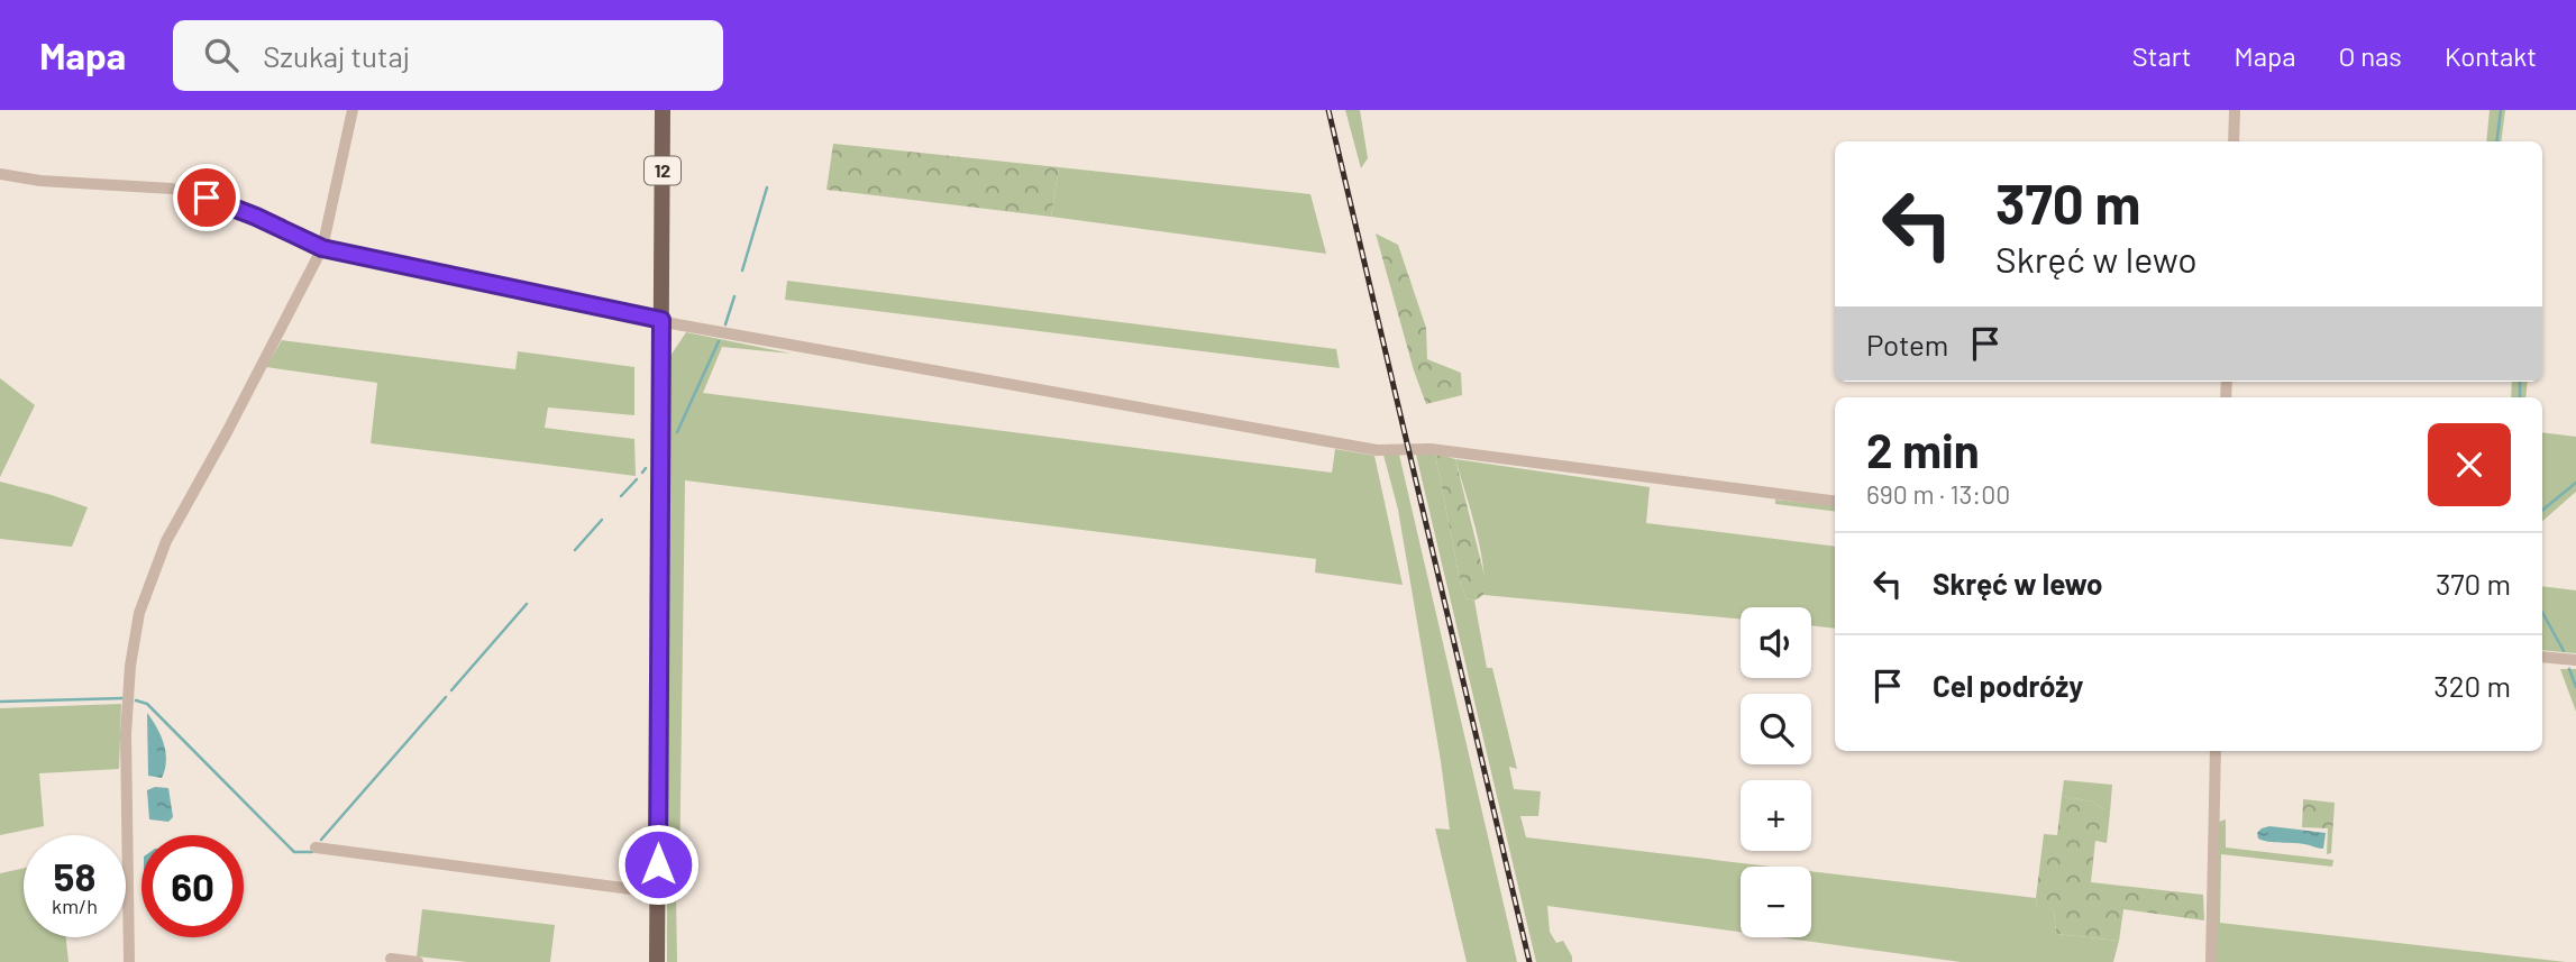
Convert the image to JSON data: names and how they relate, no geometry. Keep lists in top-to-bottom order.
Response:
{
  "streets": {
    "main road": ["12"]
  },
  "page": {
    "header": "Mapa",
    "search": "Szukaj tutaj",
    "nav": [
      "Start",
      "Mapa",
      "O nas",
      "Kontakt"
    ],
    "turn": ["370 m", "Skręć w lewo"],
    "then": "Potem",
    "heading": ["2 min", "690 m · 13:00"],
    "list": [
      {
        "name": "Skręć w lewo",
        "value": "370 m"
      },
      {
        "name": "Cel podróży",
        "value": "320 m"
      }
    ],
    "map_buttons": ["+", "−"],
    "speed": "58 km/h",
    "limit": "60"
  }
}
